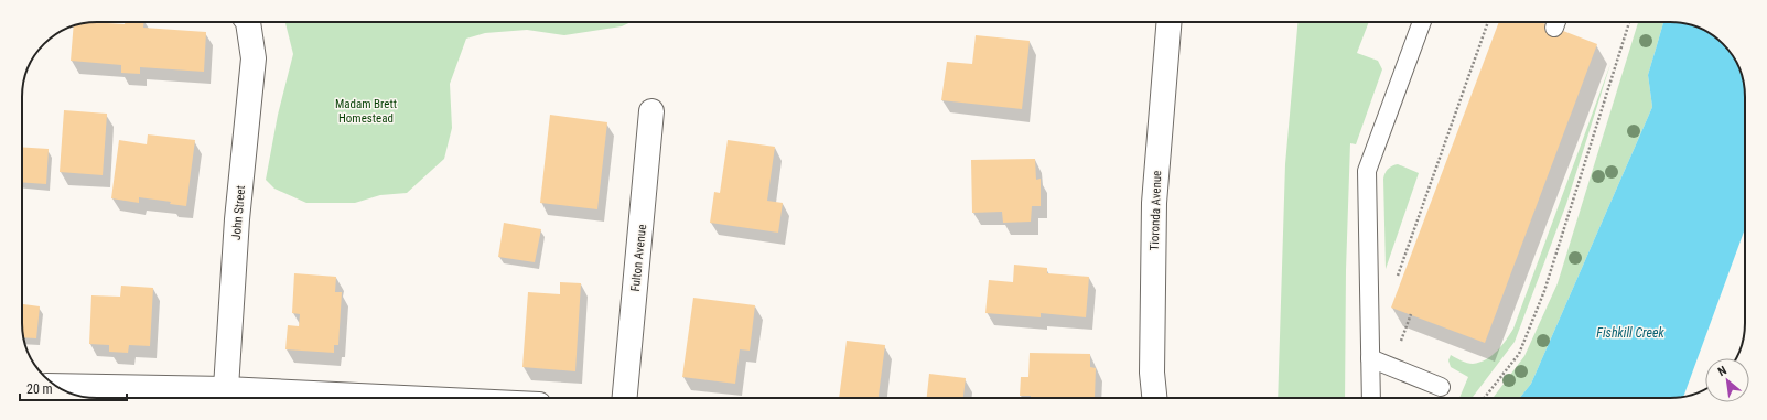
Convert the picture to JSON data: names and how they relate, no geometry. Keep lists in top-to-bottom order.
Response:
{
  "streets": {
    "street": ["Tioronda Avenue", "John Street", "Fulton Avenue"]
  },
  "water": ["Fishkill Creek"],
  "parks": ["Madam Brett Homestead"],
  "scale_bar": "20 m",
  "north": "top left"
}
